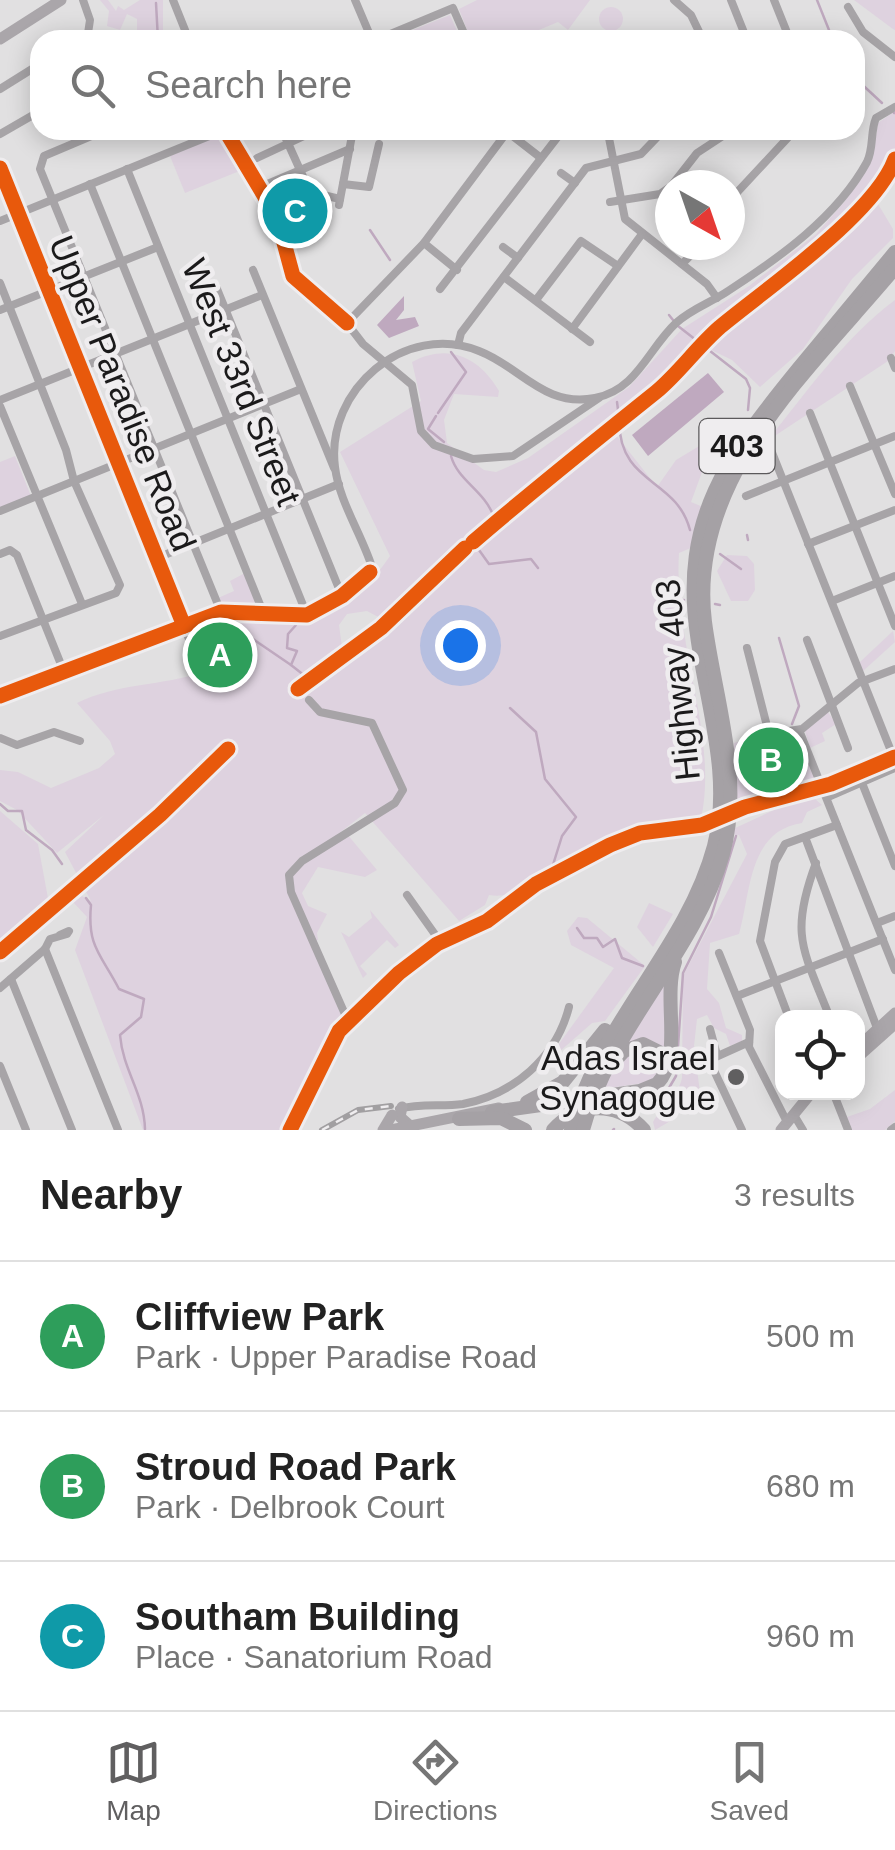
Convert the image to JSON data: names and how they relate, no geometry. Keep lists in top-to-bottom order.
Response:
{
  "streets": {
    "highway": ["403", "Highway 403"],
    "street": ["West 33rd Street", "Upper Paradise Road"]
  },
  "places": ["Adas Israel Synagogue"],
  "north": "bottom right",
  "page": {
    "search": "Search here",
    "pins": ["C", "A", "B"],
    "heading": ["Nearby", "3 results"],
    "list": [
      {
        "mark": "A",
        "name": "Cliffview Park",
        "note": "Park · Upper Paradise Road",
        "value": "500 m"
      },
      {
        "mark": "B",
        "name": "Stroud Road Park",
        "note": "Park · Delbrook Court",
        "value": "680 m"
      },
      {
        "mark": "C",
        "name": "Southam Building",
        "note": "Place · Sanatorium Road",
        "value": "960 m"
      }
    ],
    "nav": ["Map", "Directions", "Saved"]
  }
}
